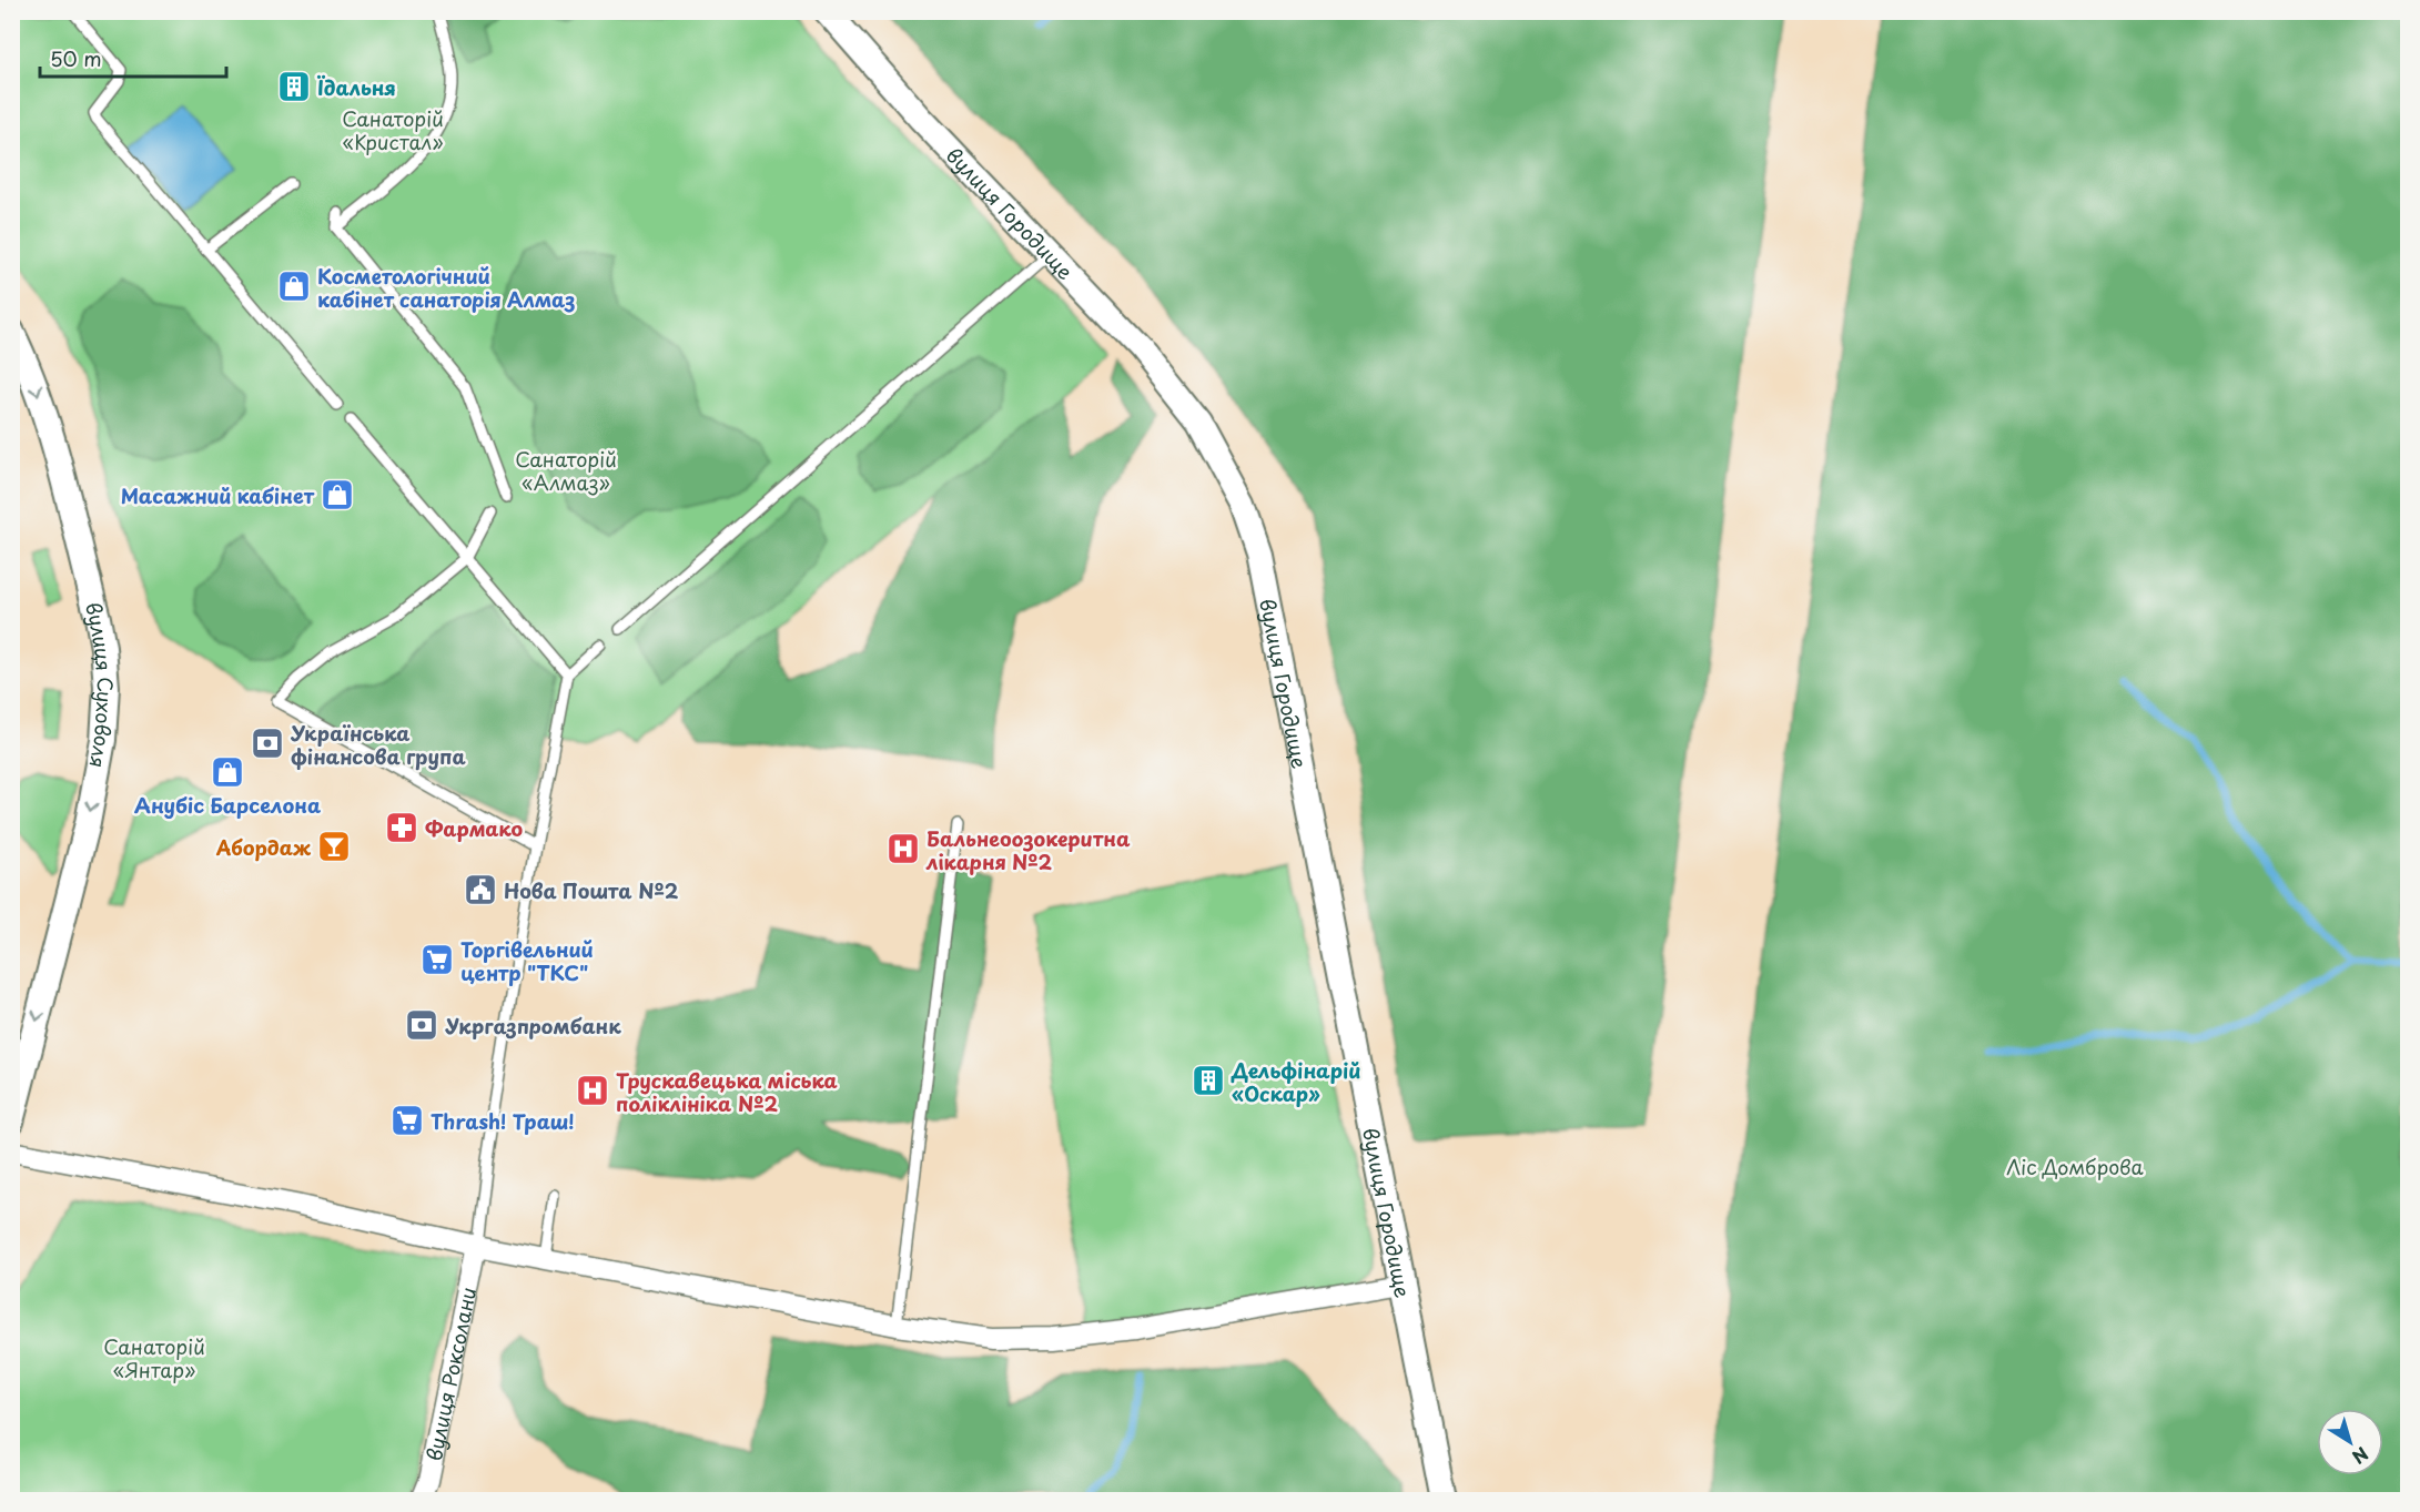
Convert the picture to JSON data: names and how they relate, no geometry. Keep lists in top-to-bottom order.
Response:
{
  "streets": {
    "street": ["вулиця Городище", "вулиця Суховоля", "вулиця Роксолани"]
  },
  "one_way": ["вулиця Суховоля"],
  "parks": [
    "Санаторій «Кристал»",
    "Санаторій «Алмаз»",
    "Ліс Домброва",
    "Санаторій «Янтар»"
  ],
  "places": {
    "building": ["Їдальня", "Дельфінарій «Оскар»"],
    "shop": ["Косметологічний кабінет санаторія Алмаз", "Масажний кабінет", "Анубіс Барселона"],
    "bank": ["Українська фінансова група", "Укргазпромбанк"],
    "pharmacy": ["Фармако"],
    "bar": ["Абордаж"],
    "hospital": ["Бальнеоозокеритна лікарня №2", "Трускавецька міська поліклініка №2"],
    "public building": ["Нова Пошта №2"],
    "supermarket": ["Торгівельний центр \"ТКС\"", "Thrash! Траш!"]
  },
  "scale_bar": "50 m",
  "north": "bottom right"
}
